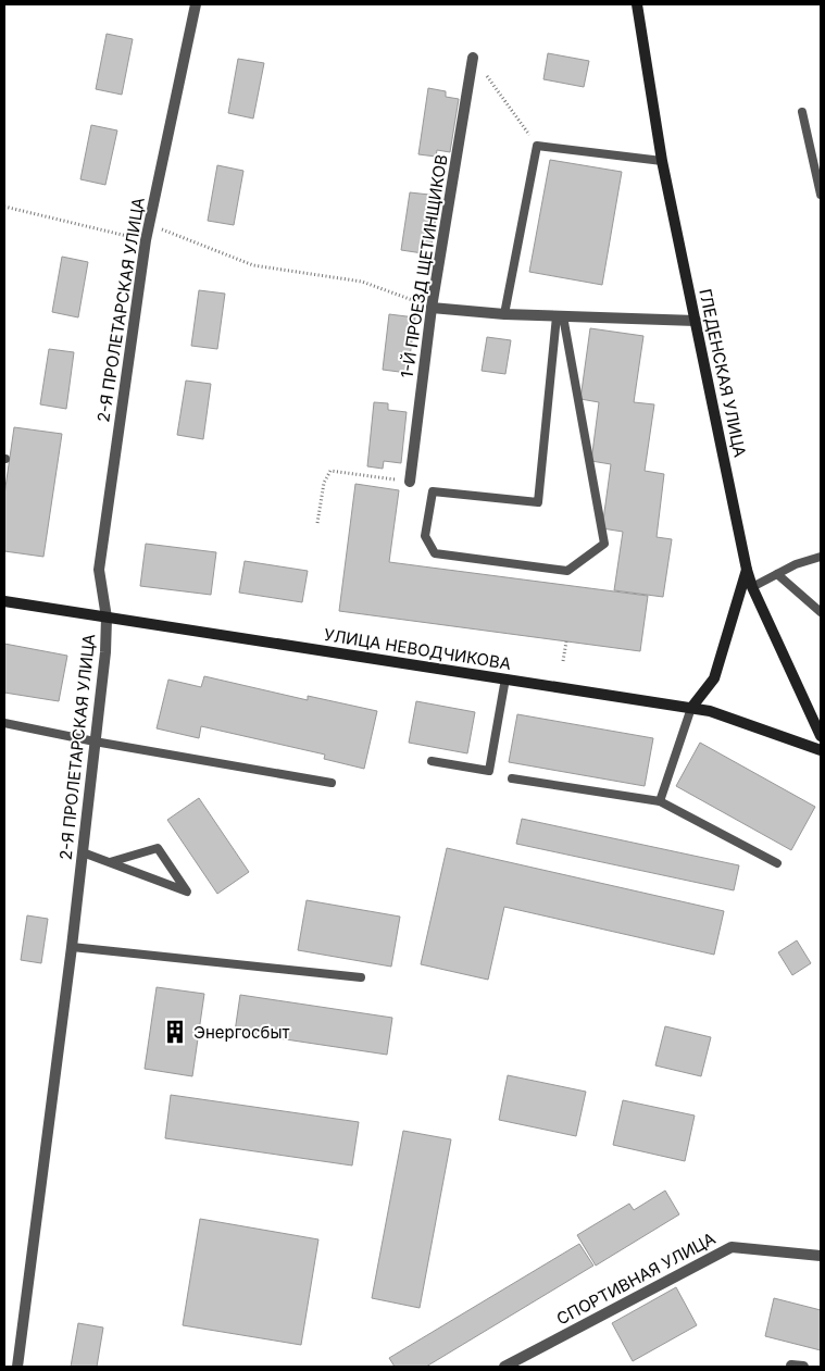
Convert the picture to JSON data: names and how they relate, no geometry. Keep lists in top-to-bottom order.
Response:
{
  "streets": {
    "main road": ["ГЛЕДЕНСКАЯ УЛИЦА", "УЛИЦА НЕВОДЧИКОВА"],
    "street": ["1-Й ПРОЕЗД ЩЕТИНЩИКОВ", "2-Я ПРОЛЕТАРСКАЯ УЛИЦА", "СПОРТИВНАЯ УЛИЦА"]
  },
  "crossings": [
    ["2-Я ПРОЛЕТАРСКАЯ УЛИЦА", "УЛИЦА НЕВОДЧИКОВА"]
  ],
  "places": {
    "building": ["Энергосбыт"]
  }
}
